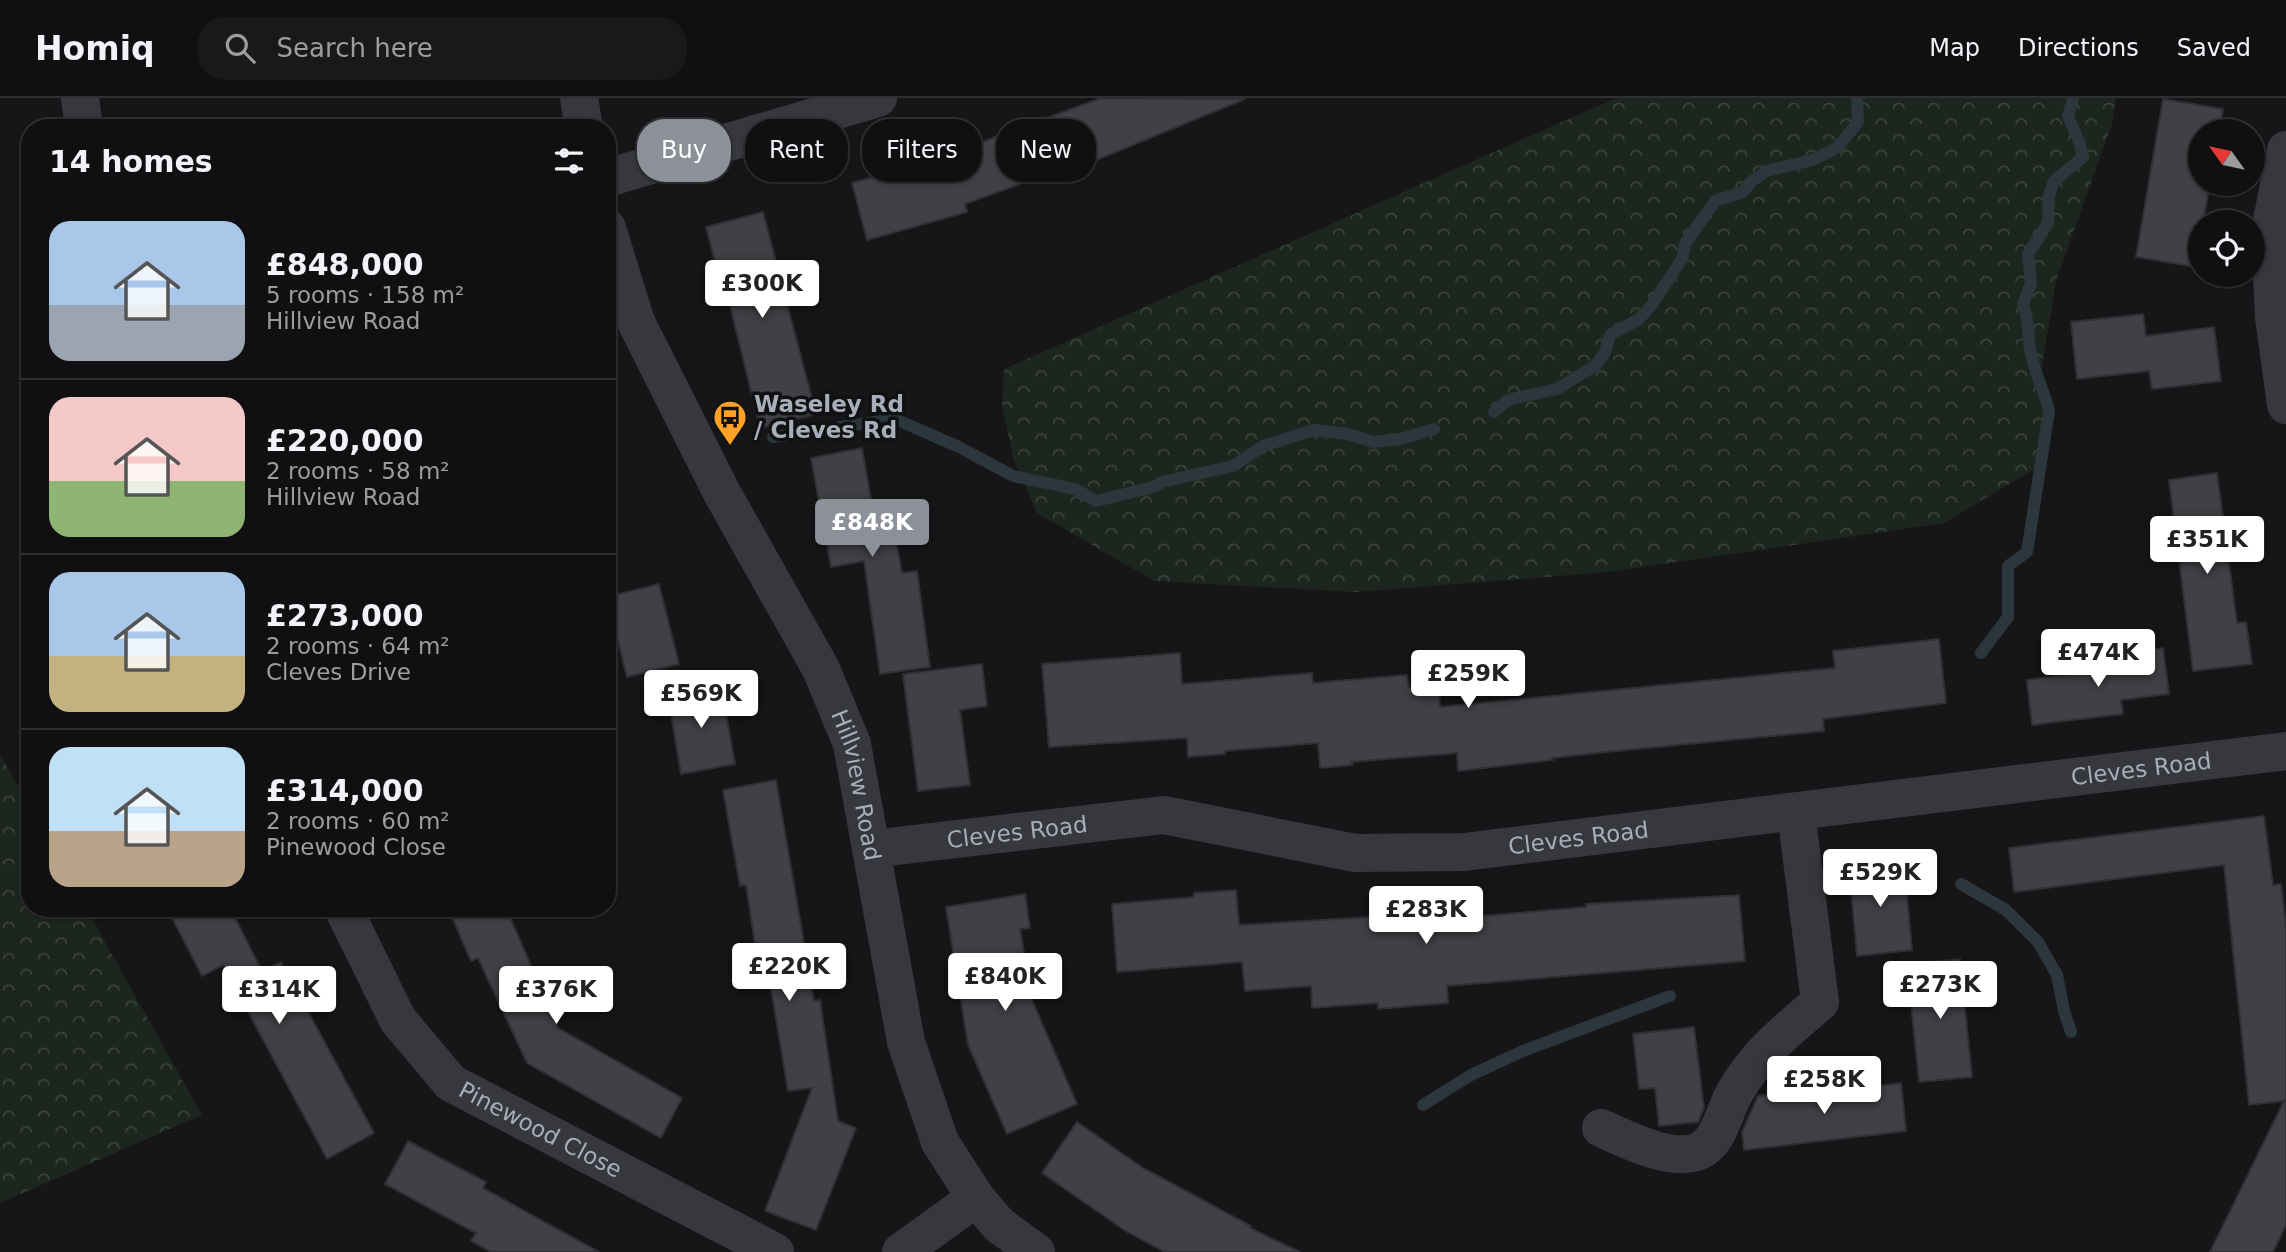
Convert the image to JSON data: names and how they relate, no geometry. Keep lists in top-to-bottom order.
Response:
{
  "streets": {
    "street": ["Cleves Road", "Hillview Road", "Pinewood Close"]
  },
  "crossings": [
    ["Cleves Road", "Hillview Road"]
  ],
  "places": {
    "bus stop": ["Waseley Rd / Cleves Rd"]
  },
  "north": "top left",
  "page": {
    "header": "Homiq",
    "search": "Search here",
    "nav": ["Map", "Directions", "Saved"],
    "chip": [
      "Buy",
      "Rent",
      "Filters",
      "New"
    ],
    "heading": "14 homes",
    "list": [
      {
        "name": "£848,000",
        "note": "5 rooms · 158 m² · Hillview Road"
      },
      {
        "name": "£220,000",
        "note": "2 rooms · 58 m² · Hillview Road"
      },
      {
        "name": "£273,000",
        "note": "2 rooms · 64 m² · Cleves Drive"
      },
      {
        "name": "£314,000",
        "note": "2 rooms · 60 m² · Pinewood Close"
      }
    ],
    "price": [
      "£300K",
      "£848K",
      "£351K",
      "£474K",
      "£259K",
      "£569K",
      "£529K",
      "£283K",
      "£220K",
      "£840K",
      "£273K",
      "£314K",
      "£376K",
      "£258K"
    ]
  }
}
